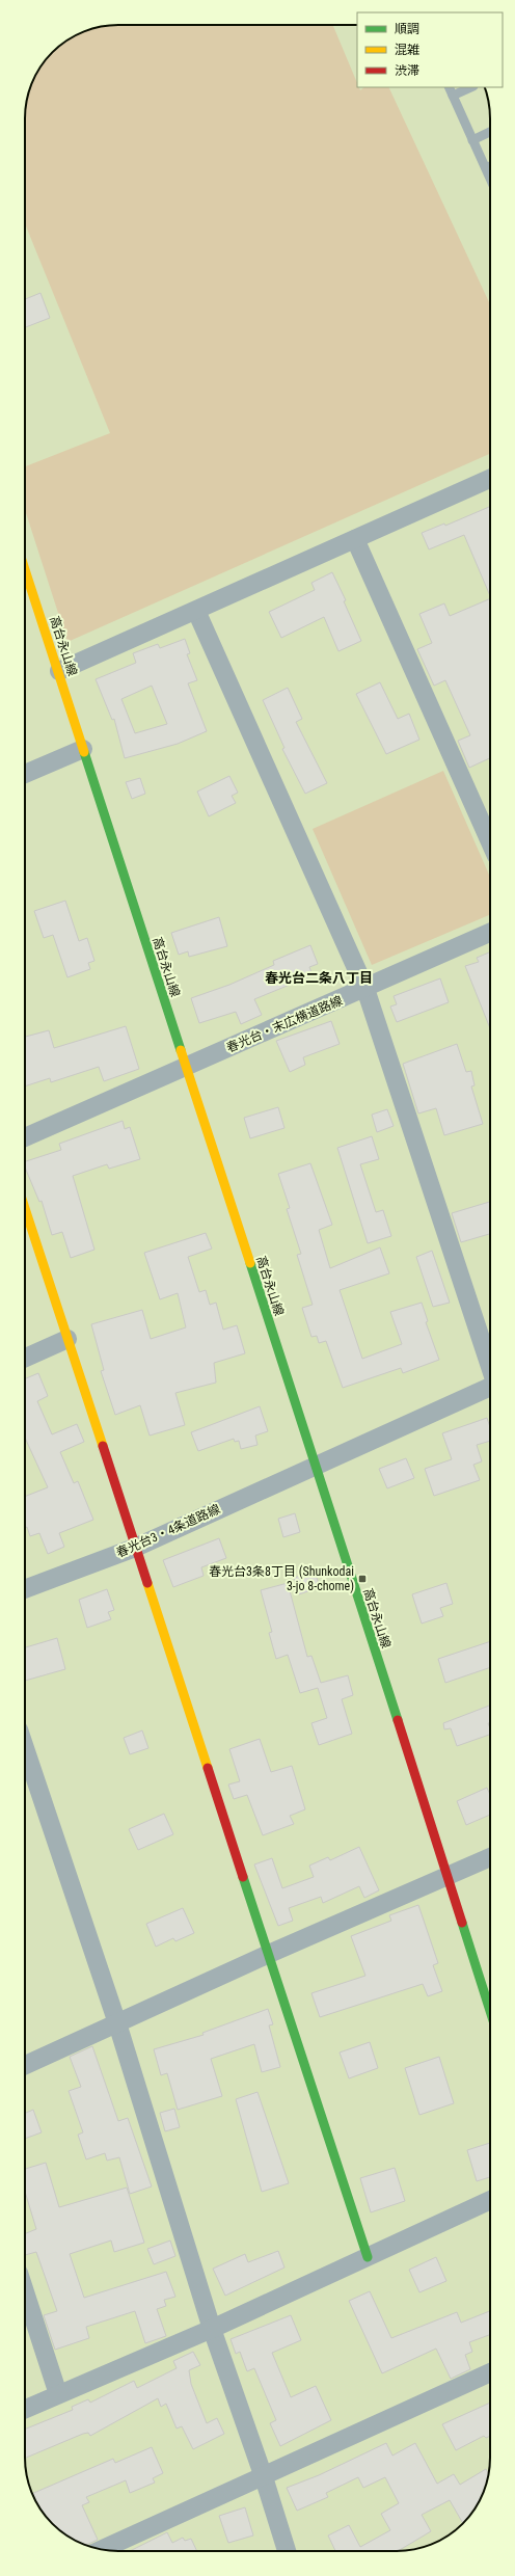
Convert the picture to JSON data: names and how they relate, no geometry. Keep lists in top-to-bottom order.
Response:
{
  "streets": {
    "street": ["高台永山線", "春光台・末広横道路線", "春光台3・4条道路線"]
  },
  "crossings": [
    ["高台永山線", "春光台・末広横道路線"],
    ["高台永山線", "春光台3・4条道路線"]
  ],
  "districts": ["春光台二条八丁目"],
  "places": {
    "transit": ["春光台3条8丁目 (Shunkodai 3-jo 8-chome)"]
  },
  "legend": ["順調", "混雑", "渋滞"]
}
